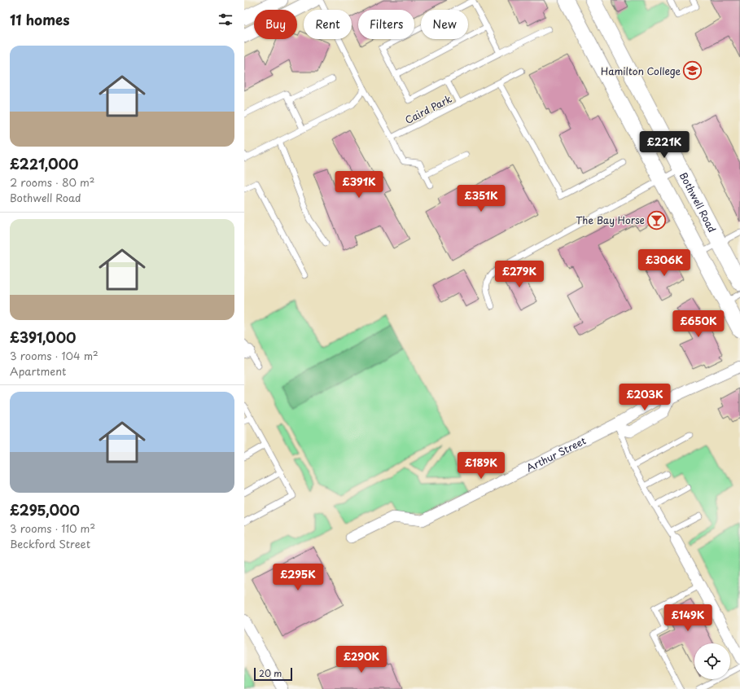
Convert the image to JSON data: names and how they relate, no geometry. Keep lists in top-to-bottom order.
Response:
{
  "streets": {
    "main road": ["Bothwell Road"],
    "street": ["Arthur Street"],
    "lane": ["Caird Park"]
  },
  "places": {
    "school or university": ["Hamilton College"],
    "bar": ["The Bay Horse"]
  },
  "scale_bar": "20 m",
  "page": {
    "heading": "11 homes",
    "chip": [
      "Buy",
      "Rent",
      "Filters",
      "New"
    ],
    "list": [
      {
        "name": "£221,000",
        "note": "2 rooms · 80 m² · Bothwell Road"
      },
      {
        "name": "£391,000",
        "note": "3 rooms · 104 m² · Apartment"
      },
      {
        "name": "£295,000",
        "note": "3 rooms · 110 m² · Beckford Street"
      }
    ],
    "price": [
      "£221K",
      "£391K",
      "£351K",
      "£306K",
      "£279K",
      "£650K",
      "£203K",
      "£189K",
      "£295K",
      "£149K",
      "£290K"
    ],
    "scale": "20 m"
  }
}
